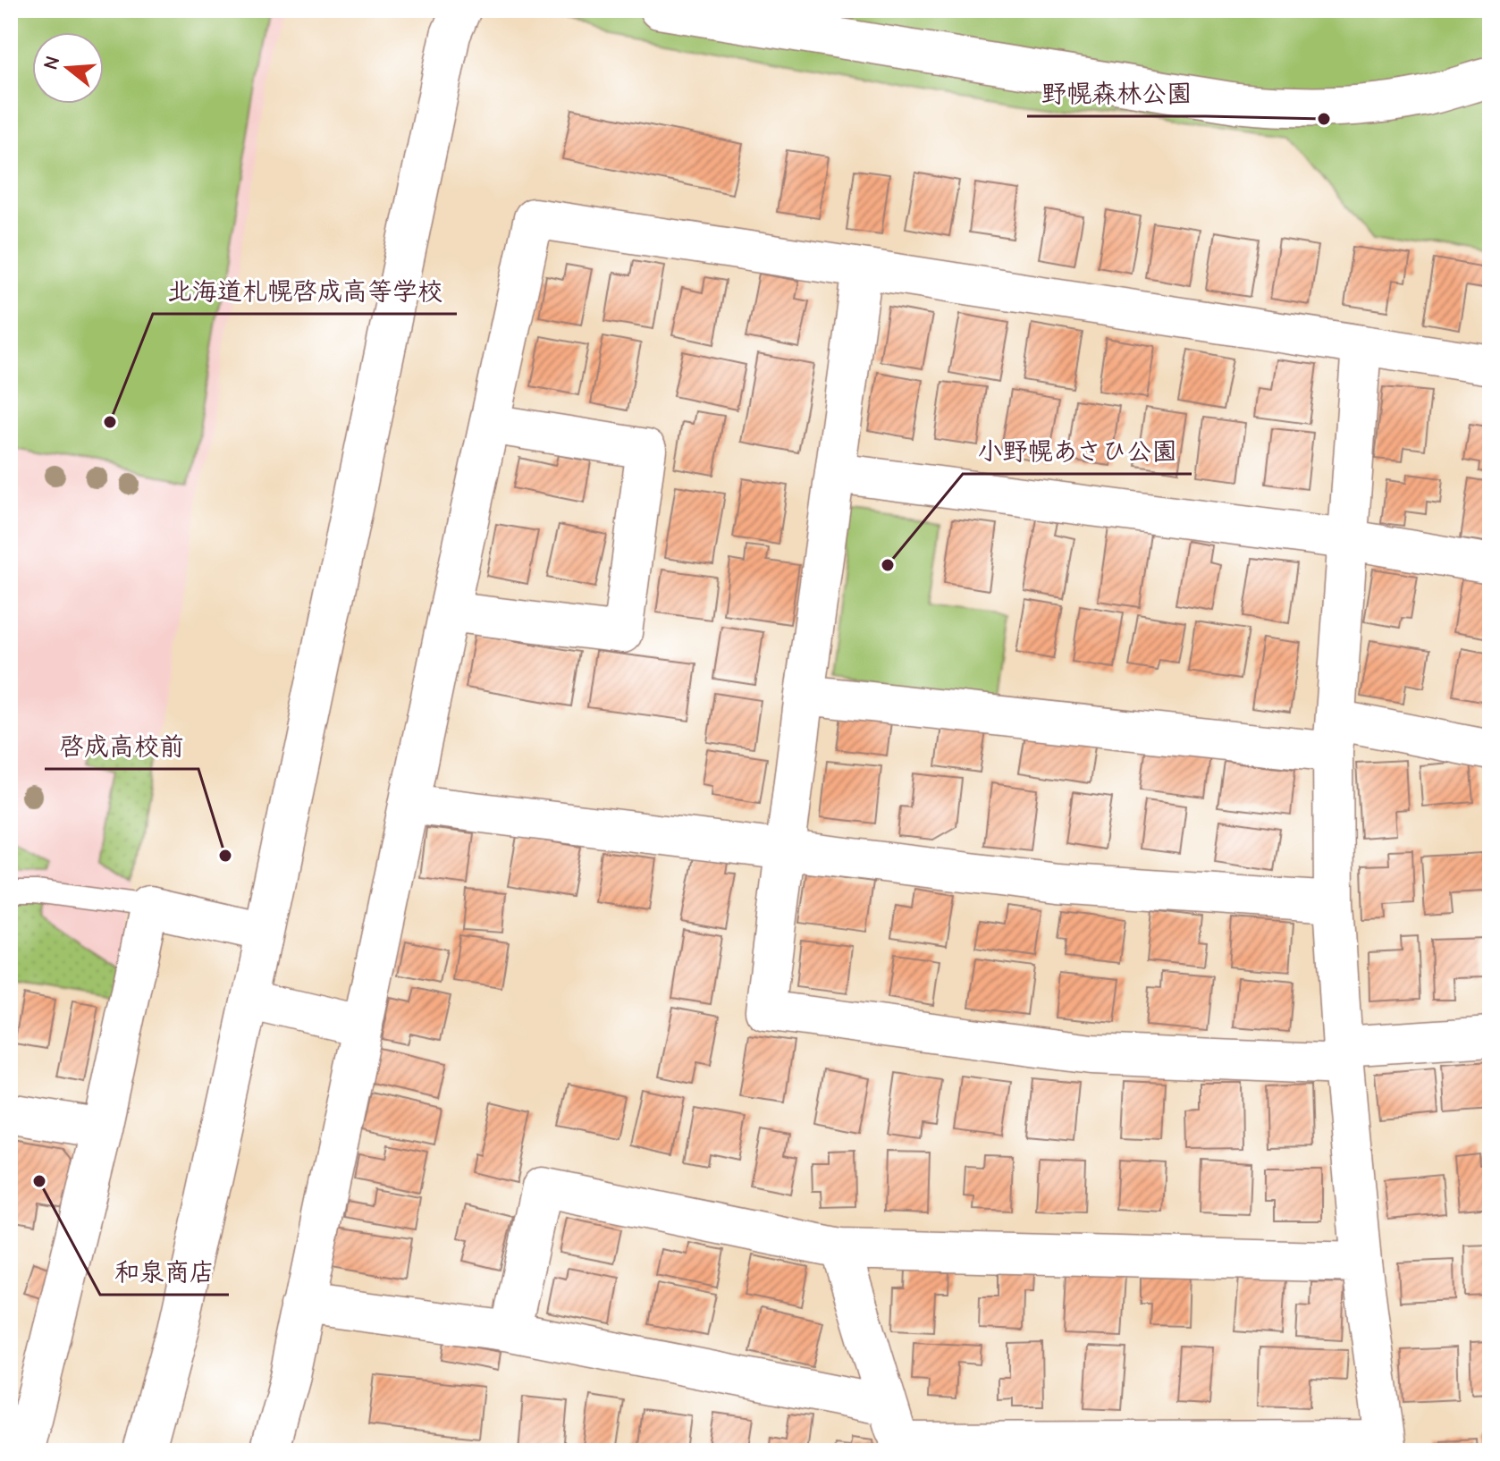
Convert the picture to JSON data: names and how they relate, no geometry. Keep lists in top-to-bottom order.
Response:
{
  "places": [
    "野幌森林公園",
    "北海道札幌啓成高等学校",
    "小野幌あさひ公園",
    "啓成高校前",
    "和泉商店"
  ],
  "north": "left"
}
